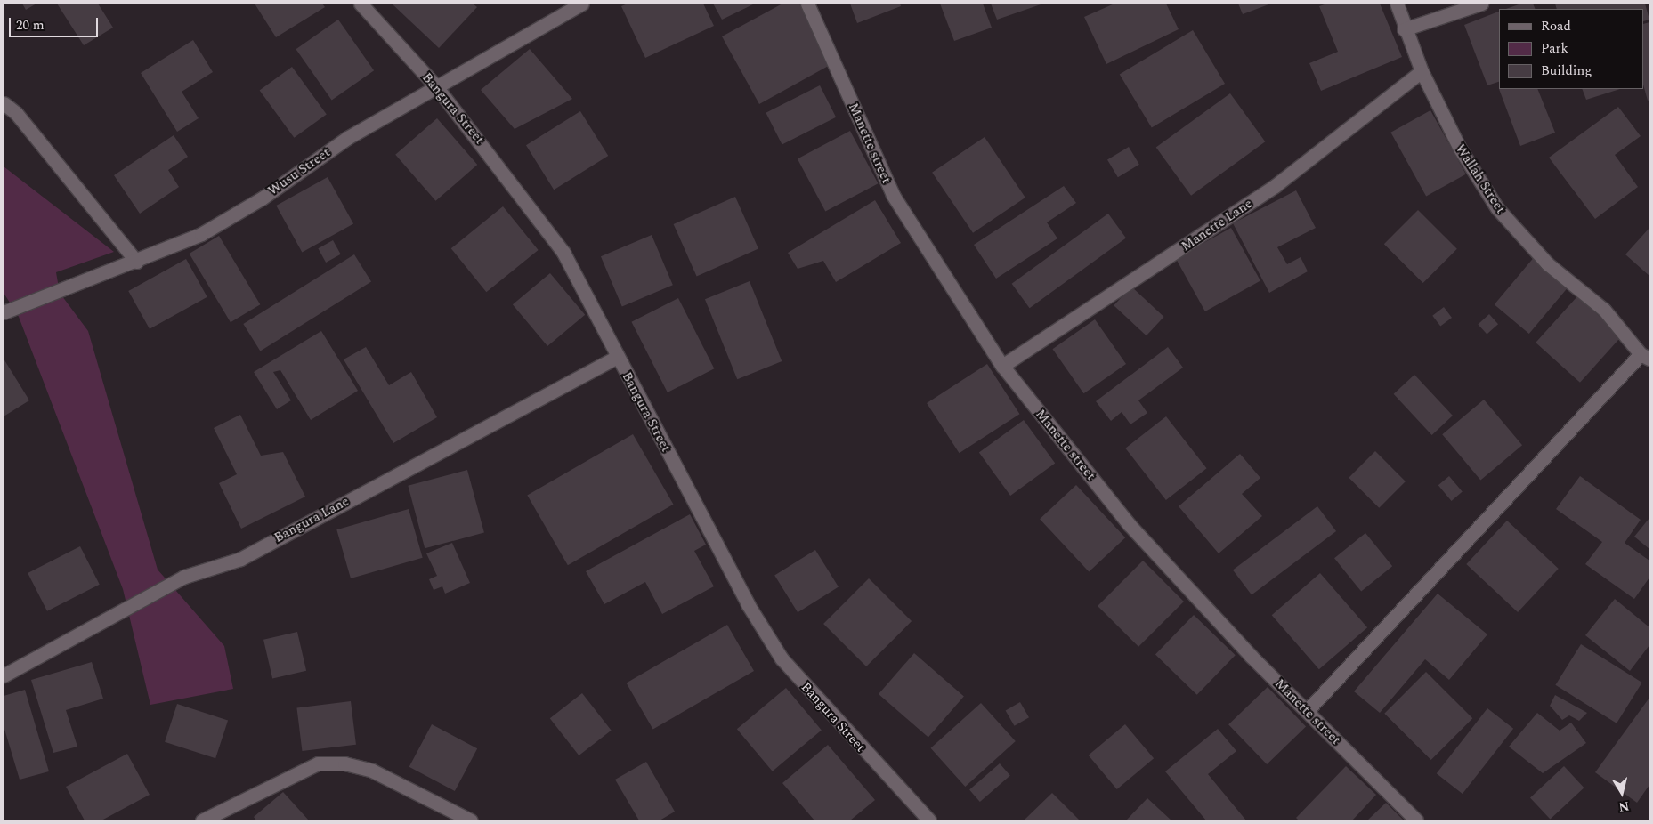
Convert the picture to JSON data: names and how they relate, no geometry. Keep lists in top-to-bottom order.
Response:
{
  "streets": {
    "street": [
      "Bangura Street",
      "Manette street",
      "Wusu Street",
      "Wallah Street",
      "Manette Lane",
      "Bangura Lane"
    ]
  },
  "crossings": [
    ["Bangura Street", "Wusu Street"],
    ["Bangura Street", "Bangura Lane"],
    ["Manette street", "Manette Lane"],
    ["Wallah Street", "Manette Lane"]
  ],
  "legend": ["Road", "Park", "Building"],
  "scale_bar": "20 m",
  "north": "bottom"
}
